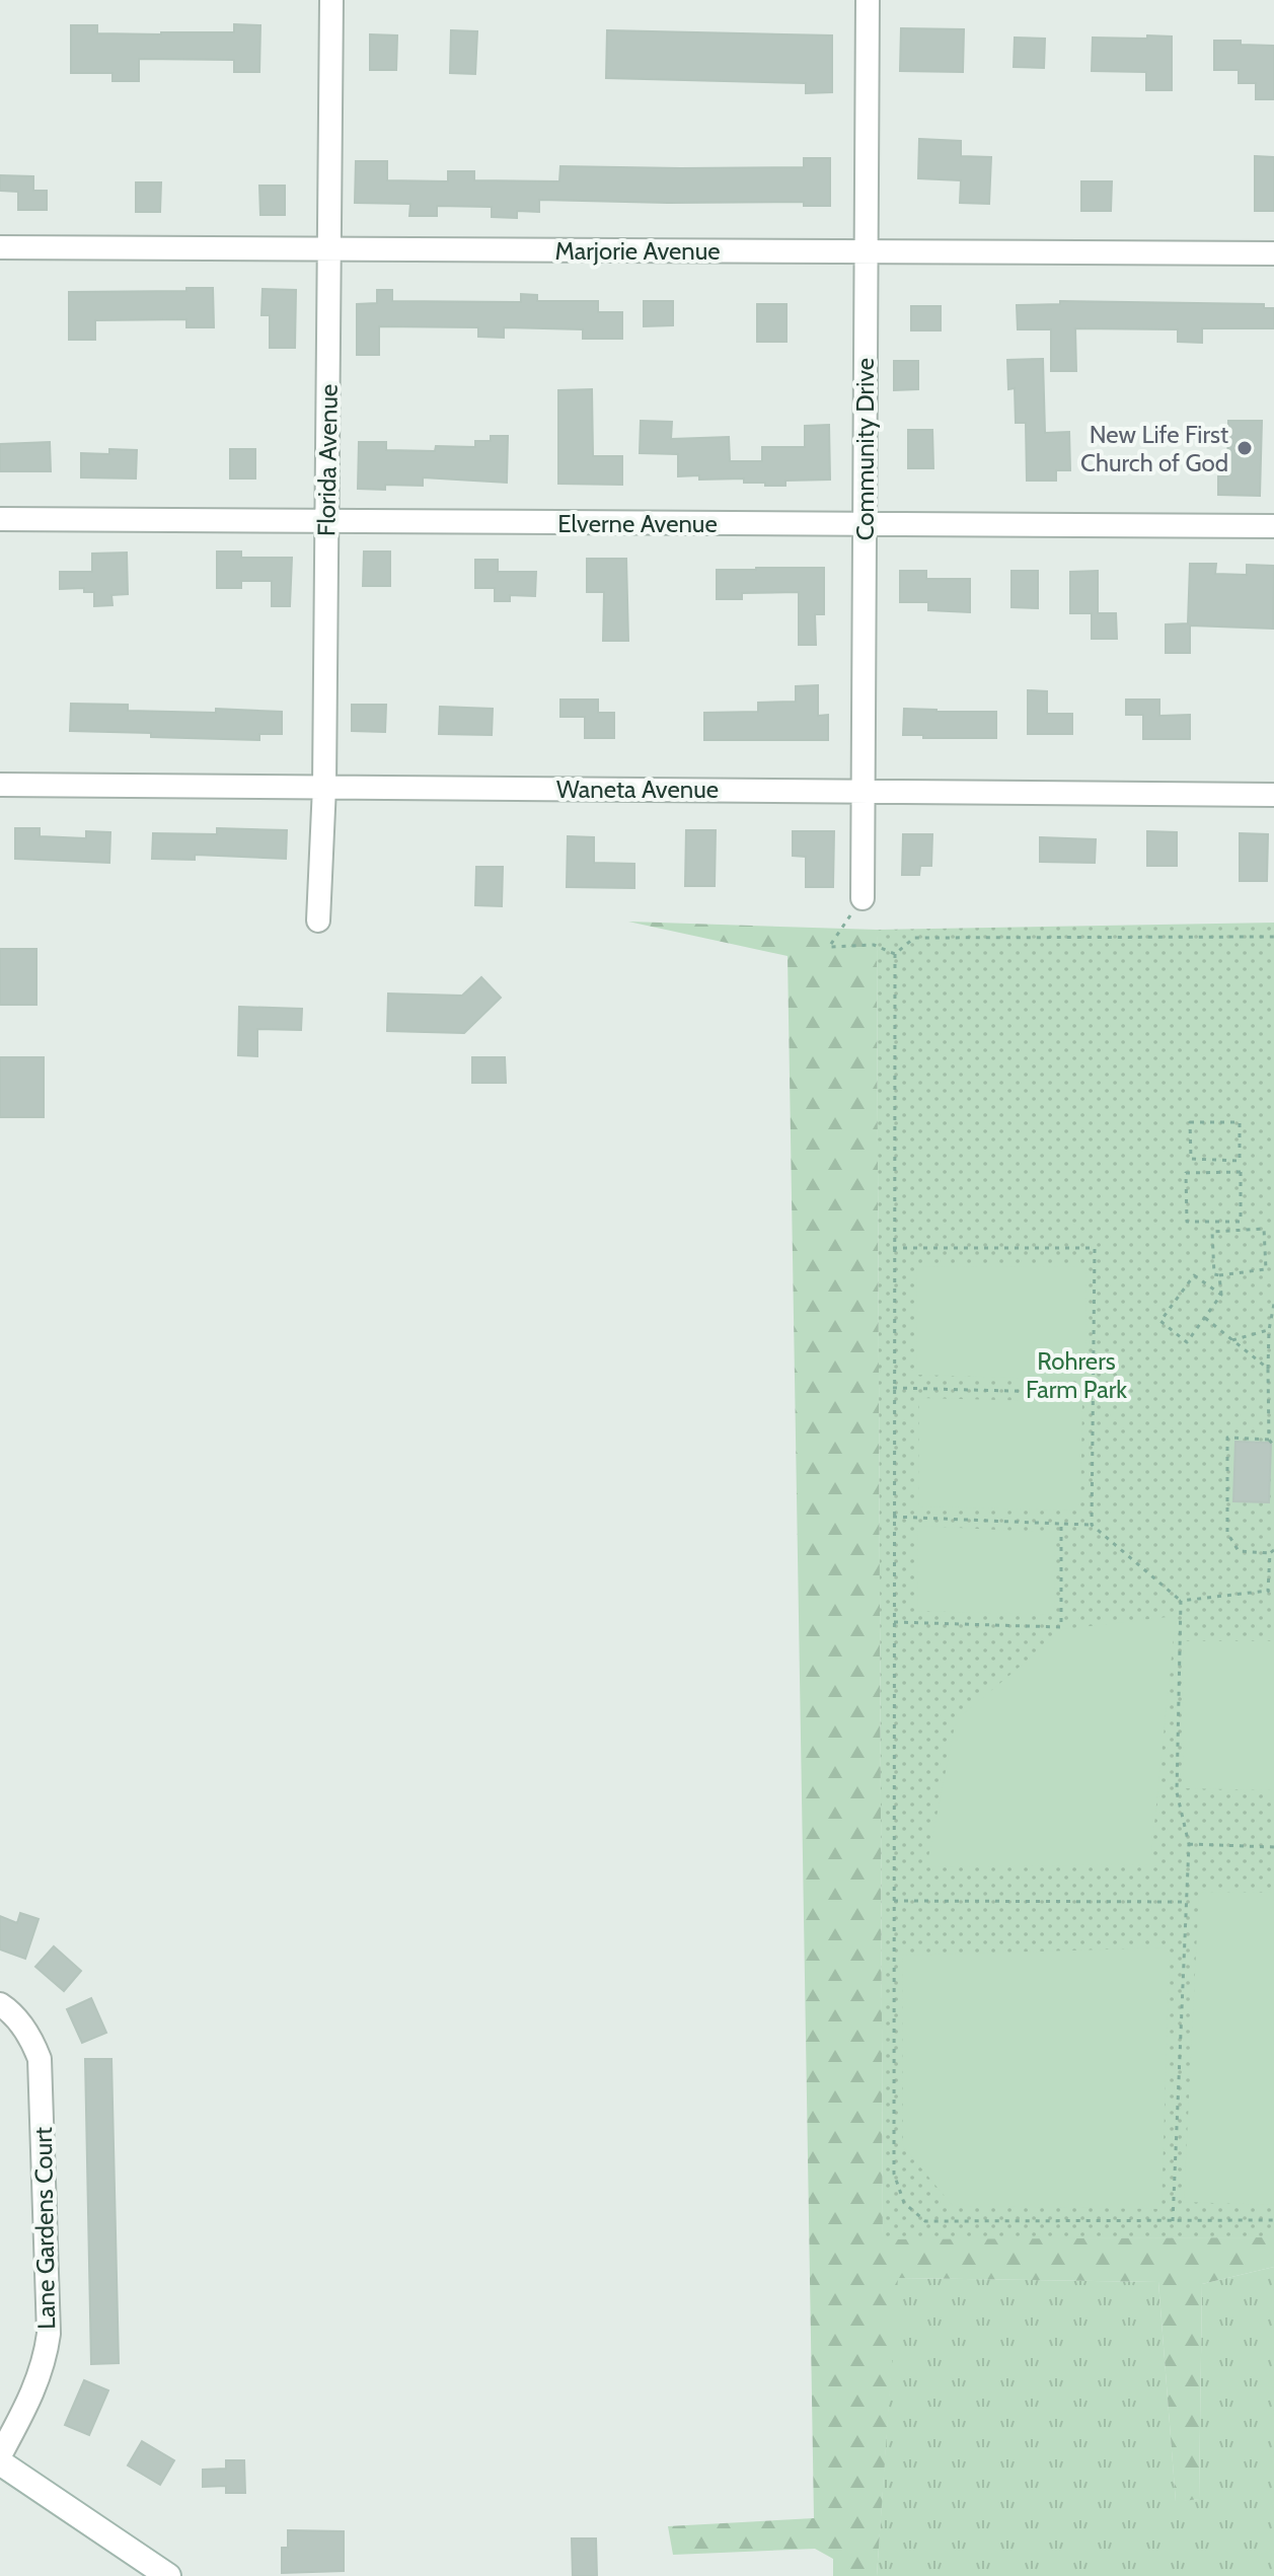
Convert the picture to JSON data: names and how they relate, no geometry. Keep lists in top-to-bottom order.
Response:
{
  "streets": {
    "street": [
      "Marjorie Avenue",
      "Community Drive",
      "Florida Avenue",
      "Elverne Avenue",
      "Waneta Avenue",
      "Lane Gardens Court"
    ]
  },
  "crossings": [
    ["Marjorie Avenue", "Community Drive"],
    ["Marjorie Avenue", "Florida Avenue"],
    ["Community Drive", "Elverne Avenue"],
    ["Community Drive", "Waneta Avenue"],
    ["Florida Avenue", "Elverne Avenue"],
    ["Florida Avenue", "Waneta Avenue"]
  ],
  "parks": ["Rohrers Farm Park"],
  "places": ["New Life First Church of God"]
}
